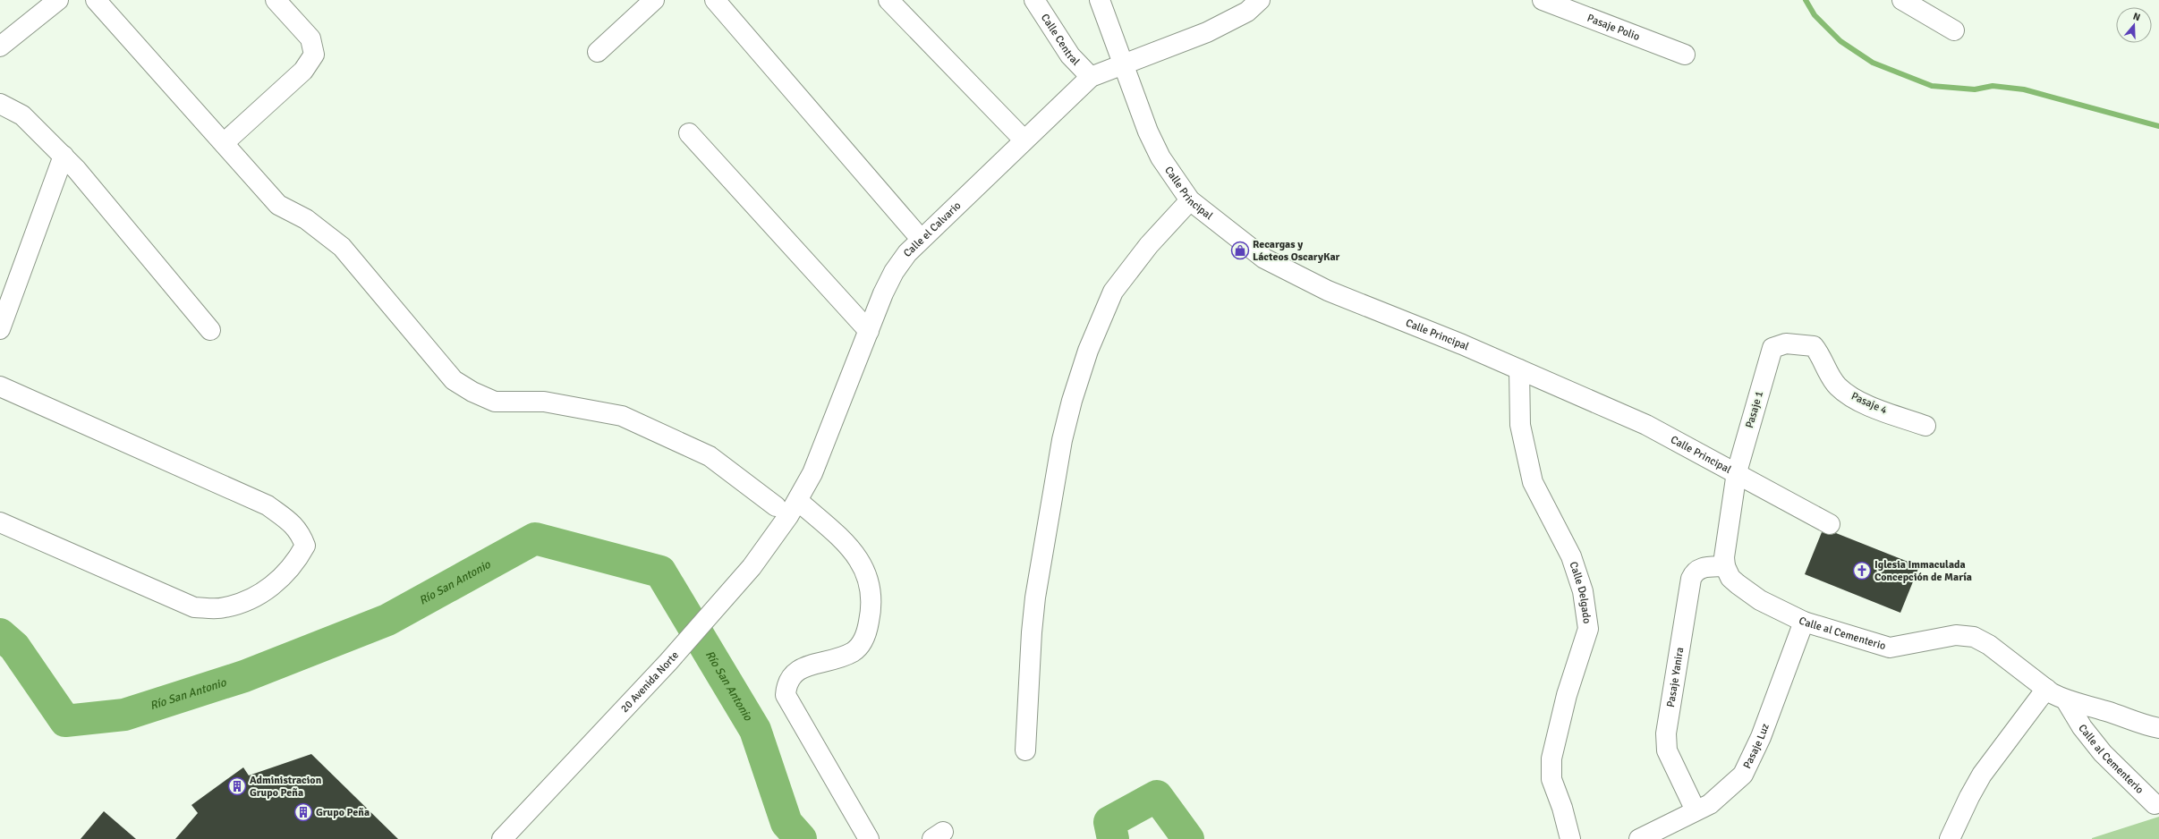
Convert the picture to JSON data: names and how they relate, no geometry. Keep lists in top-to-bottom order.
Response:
{
  "streets": {
    "street": [
      "Pasaje Polio",
      "Calle Central",
      "Calle Principal",
      "Calle el Calvario",
      "Pasaje 4",
      "Pasaje 1",
      "Calle Delgado",
      "Calle al Cementerio",
      "Pasaje Yanira",
      "20 Avenida Norte",
      "Pasaje Luz"
    ]
  },
  "crossings": [
    ["Calle Central", "Calle el Calvario"],
    ["Calle Principal", "Calle el Calvario"],
    ["Calle Principal", "Pasaje 1"],
    ["Calle Principal", "Calle Delgado"],
    ["Calle el Calvario", "20 Avenida Norte"],
    ["Pasaje 4", "Pasaje 1"],
    ["Calle al Cementerio", "Pasaje Yanira"],
    ["Calle al Cementerio", "Pasaje Luz"],
    ["Pasaje Yanira", "Pasaje Luz"]
  ],
  "water": ["Río San Antonio"],
  "places": {
    "shop": ["Recargas y Lácteos OscaryKar"],
    "church": ["Iglesia Immaculada Concepción de María"],
    "building": ["Administracion Grupo Peña", "Grupo Peña"]
  },
  "north": "top"
}
